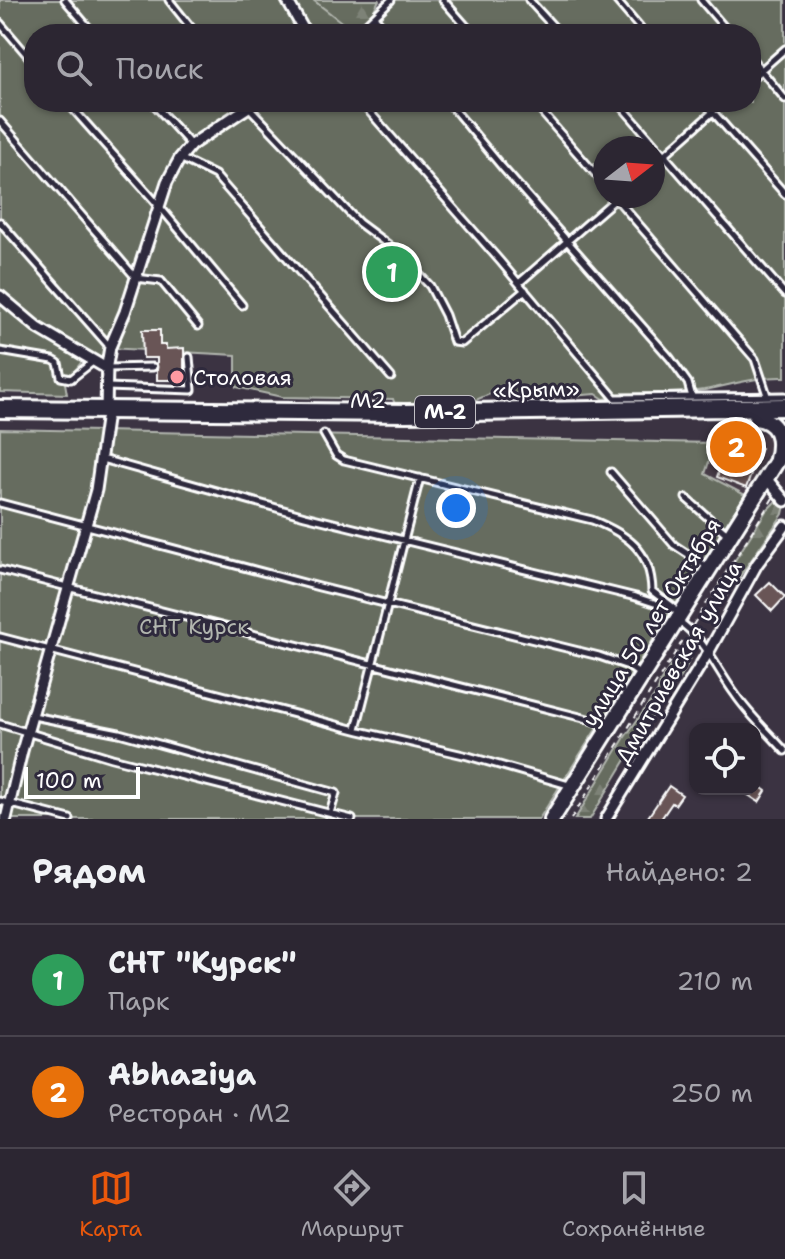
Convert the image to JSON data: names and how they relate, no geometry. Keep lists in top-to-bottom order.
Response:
{
  "streets": {
    "highway": ["«Крым»", "М2", "М-2"],
    "main road": ["улица 50 лет Октября"],
    "street": ["Дмитриевская улица"]
  },
  "crossings": [
    ["«Крым»", "М2"]
  ],
  "parks": ["СНТ Курск"],
  "places": ["Столовая"],
  "scale_bar": "100 m",
  "north": "right",
  "page": {
    "search": "Поиск",
    "pins": ["1", "2"],
    "scale": "100 m",
    "heading": ["Рядом", "Найдено: 2"],
    "list": [
      {
        "mark": "1",
        "name": "СНТ \"Курск\"",
        "note": "Парк",
        "value": "210 m"
      },
      {
        "mark": "2",
        "name": "Abhaziya",
        "note": "Ресторан · М2",
        "value": "250 m"
      }
    ],
    "nav": ["Карта", "Маршрут", "Сохранённые"]
  }
}
